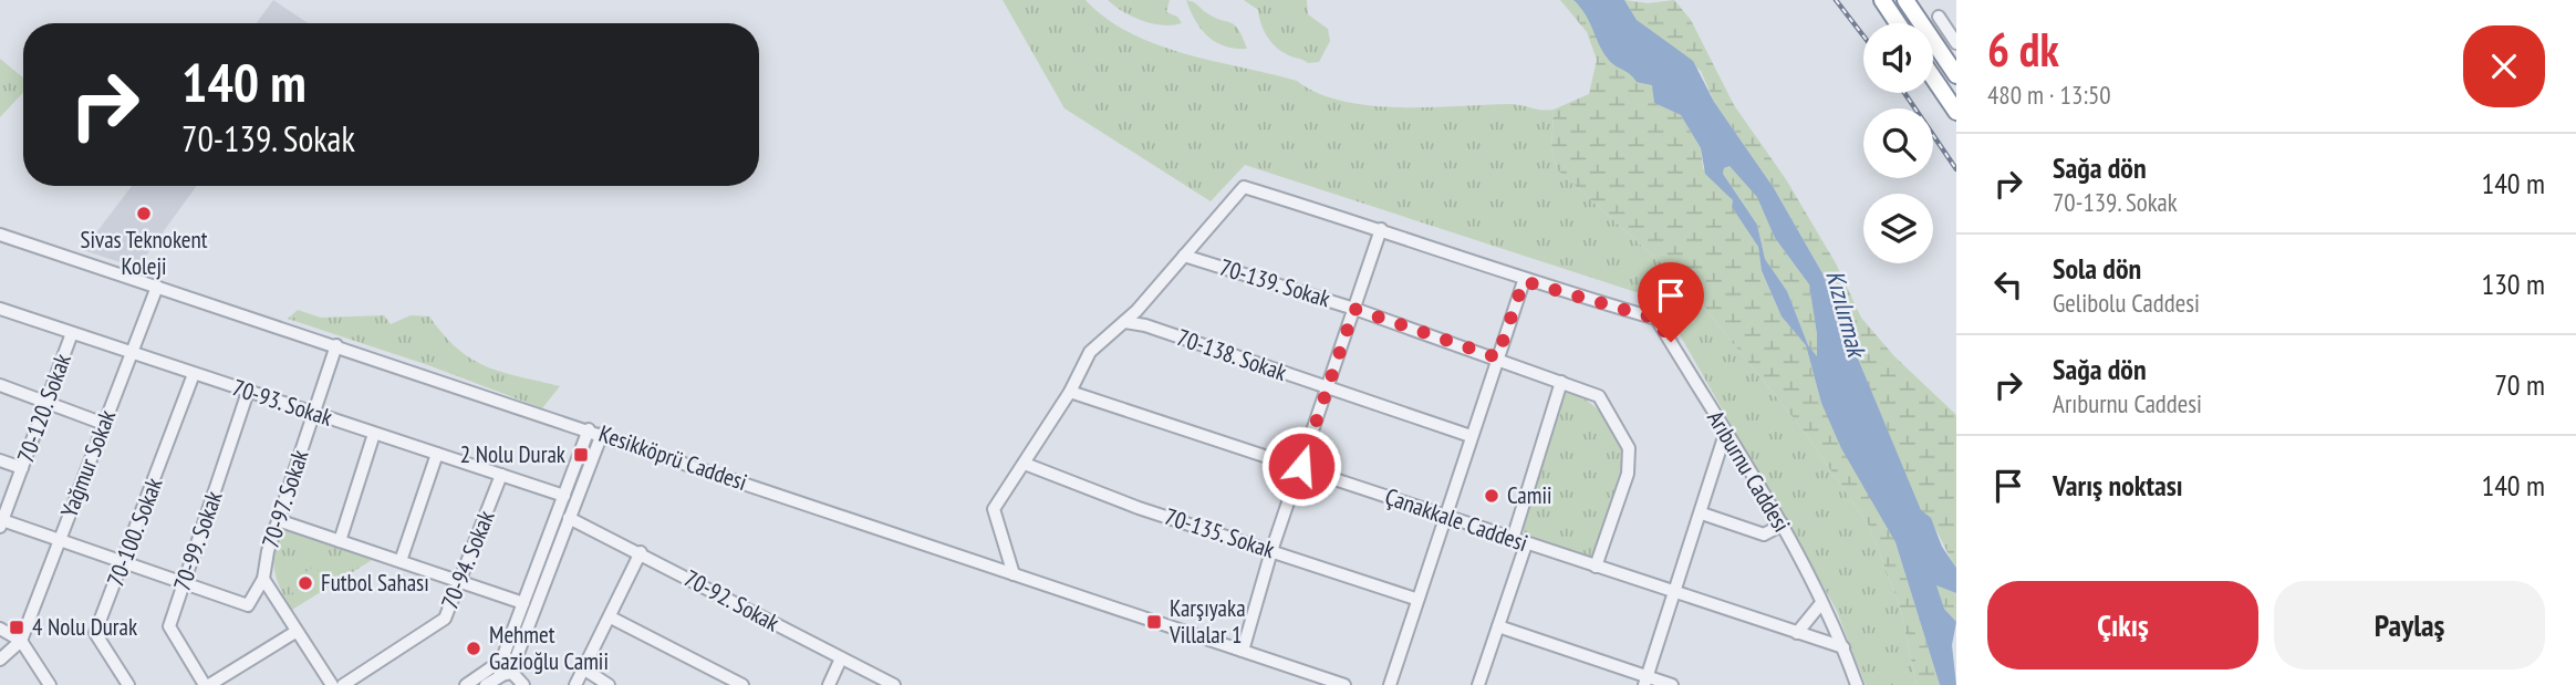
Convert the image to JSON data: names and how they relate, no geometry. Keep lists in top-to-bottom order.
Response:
{
  "streets": {
    "street": [
      "70-139. Sokak",
      "70-138. Sokak",
      "70-93. Sokak",
      "70-120. Sokak",
      "Kesikköprü Caddesi",
      "Yağmur Sokak",
      "Arıburnu Caddesi",
      "70-97. Sokak",
      "Çanakkale Caddesi",
      "70-100. Sokak",
      "70-135. Sokak",
      "70-99. Sokak",
      "70-94. Sokak",
      "70-92. Sokak"
    ]
  },
  "crossings": [
    ["70-139. Sokak", "Arıburnu Caddesi"],
    ["70-139. Sokak", "Çanakkale Caddesi"],
    ["70-93. Sokak", "70-120. Sokak"],
    ["70-93. Sokak", "Yağmur Sokak"],
    ["70-93. Sokak", "70-97. Sokak"],
    ["70-93. Sokak", "70-100. Sokak"],
    ["70-93. Sokak", "70-99. Sokak"],
    ["70-93. Sokak", "70-94. Sokak"],
    ["Kesikköprü Caddesi", "Yağmur Sokak"],
    ["Kesikköprü Caddesi", "70-97. Sokak"],
    ["Arıburnu Caddesi", "Çanakkale Caddesi"]
  ],
  "water": ["Kızılırmak"],
  "places": {
    "other": [
      "Sivas Teknokent Koleji",
      "Camii",
      "Futbol Sahası",
      "Mehmet Gazioğlu Camii"
    ],
    "transit": ["2 Nolu Durak", "Karşıyaka Villalar 1", "4 Nolu Durak"]
  },
  "page": {
    "heading": ["6 dk", "480 m · 13:50"],
    "turn": ["140 m", "70-139. Sokak"],
    "list": [
      {
        "name": "Sağa dön",
        "note": "70-139. Sokak",
        "value": "140 m"
      },
      {
        "name": "Sola dön",
        "note": "Gelibolu Caddesi",
        "value": "130 m"
      },
      {
        "name": "Sağa dön",
        "note": "Arıburnu Caddesi",
        "value": "70 m"
      },
      {
        "name": "Varış noktası",
        "value": "140 m"
      }
    ],
    "buttons": ["Çıkış", "Paylaş"]
  }
}
